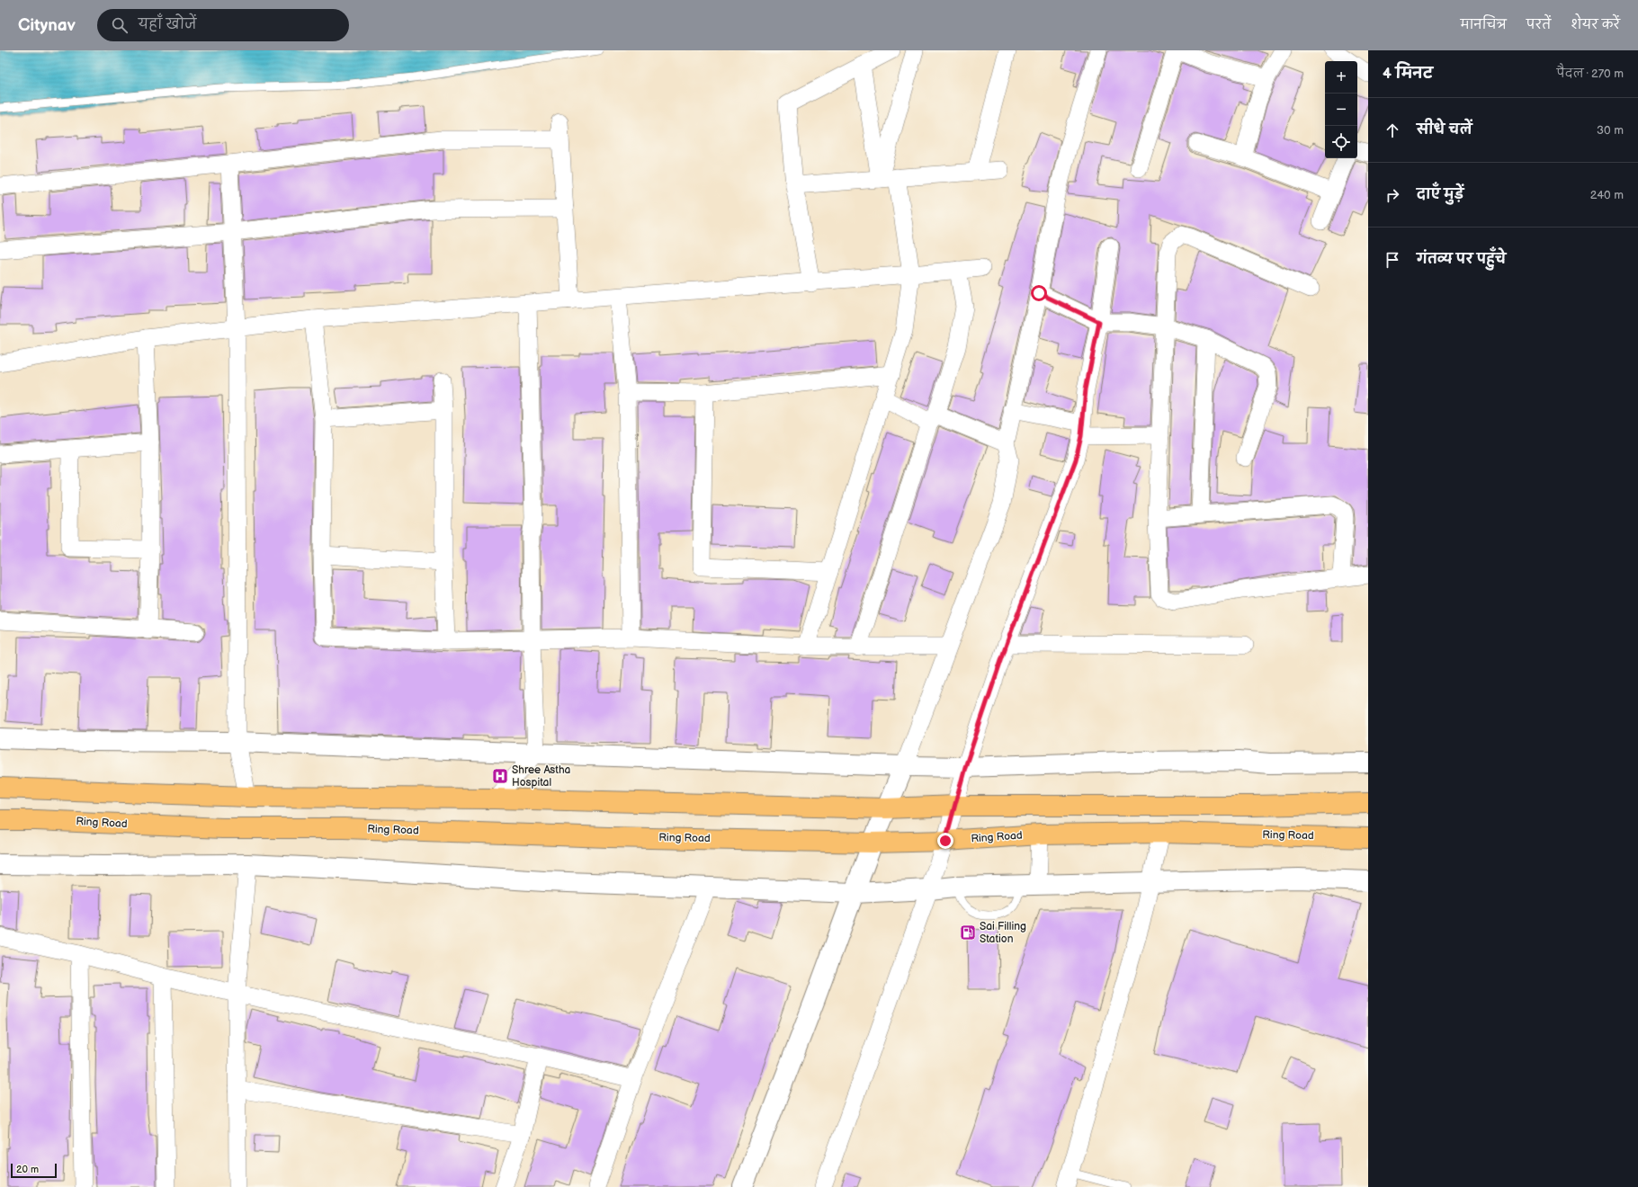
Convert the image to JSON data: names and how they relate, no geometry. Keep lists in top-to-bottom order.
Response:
{
  "streets": {
    "highway": ["Ring Road"]
  },
  "places": {
    "hospital": ["Shree Astha Hospital"],
    "fuel station": ["Sai Filling Station"]
  },
  "scale_bar": "20 m",
  "page": {
    "header": "Citynav",
    "search": "यहाँ खोजें",
    "nav": ["मानचित्र", "परतें", "शेयर करें"],
    "heading": ["4 मिनट", "पैदल · 270 m"],
    "map_buttons": ["+", "−"],
    "list": [
      ["सीधे चलें", "30 m"],
      ["दाएँ मुड़ें", "240 m"],
      "गंतव्य पर पहुँचे"
    ],
    "scale": "20 m"
  }
}
